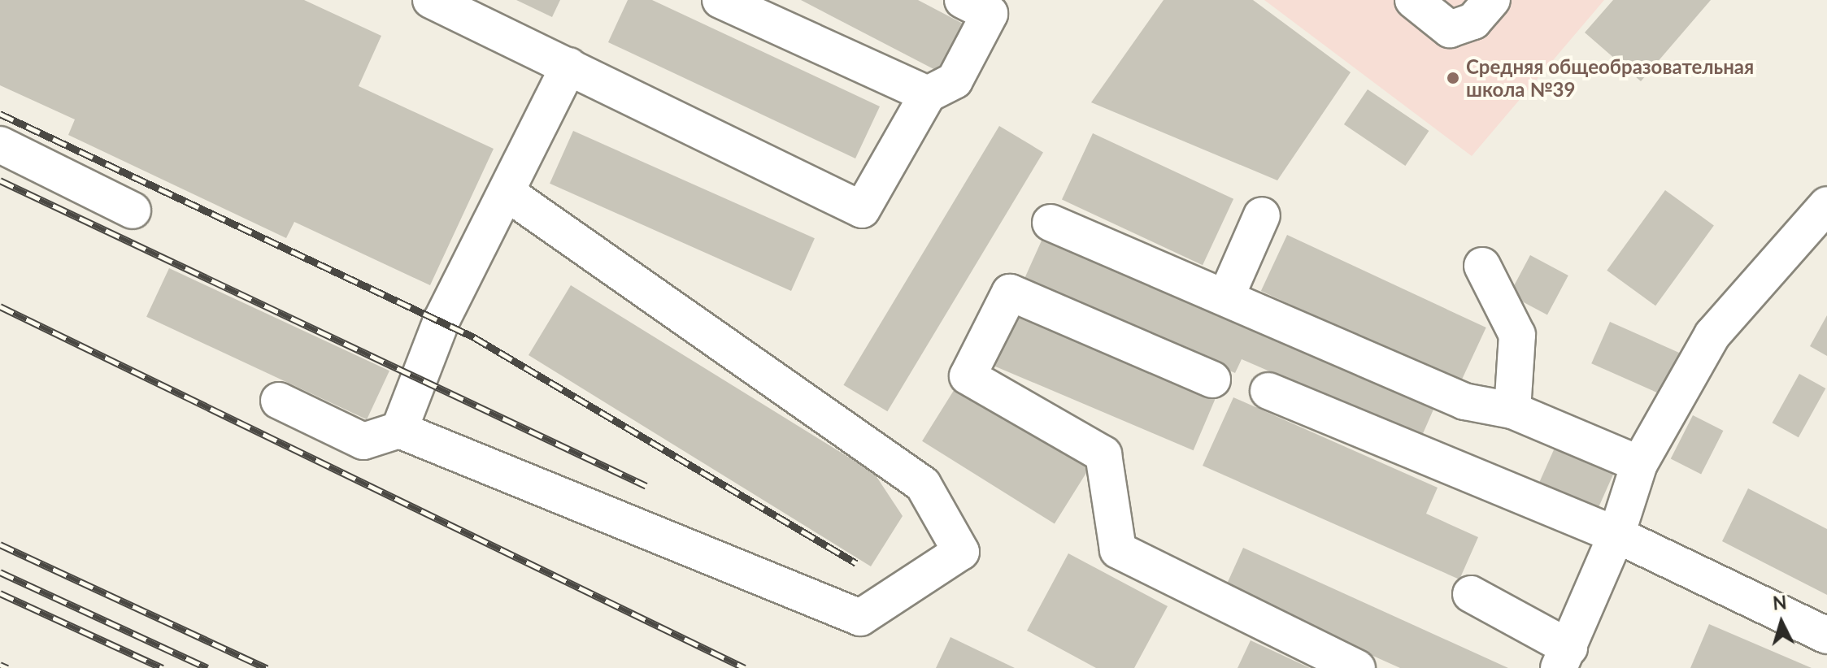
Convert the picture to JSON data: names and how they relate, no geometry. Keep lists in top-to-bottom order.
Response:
{
  "places": ["Средняя общеобразовательная школа №39"],
  "north": "top"
}
